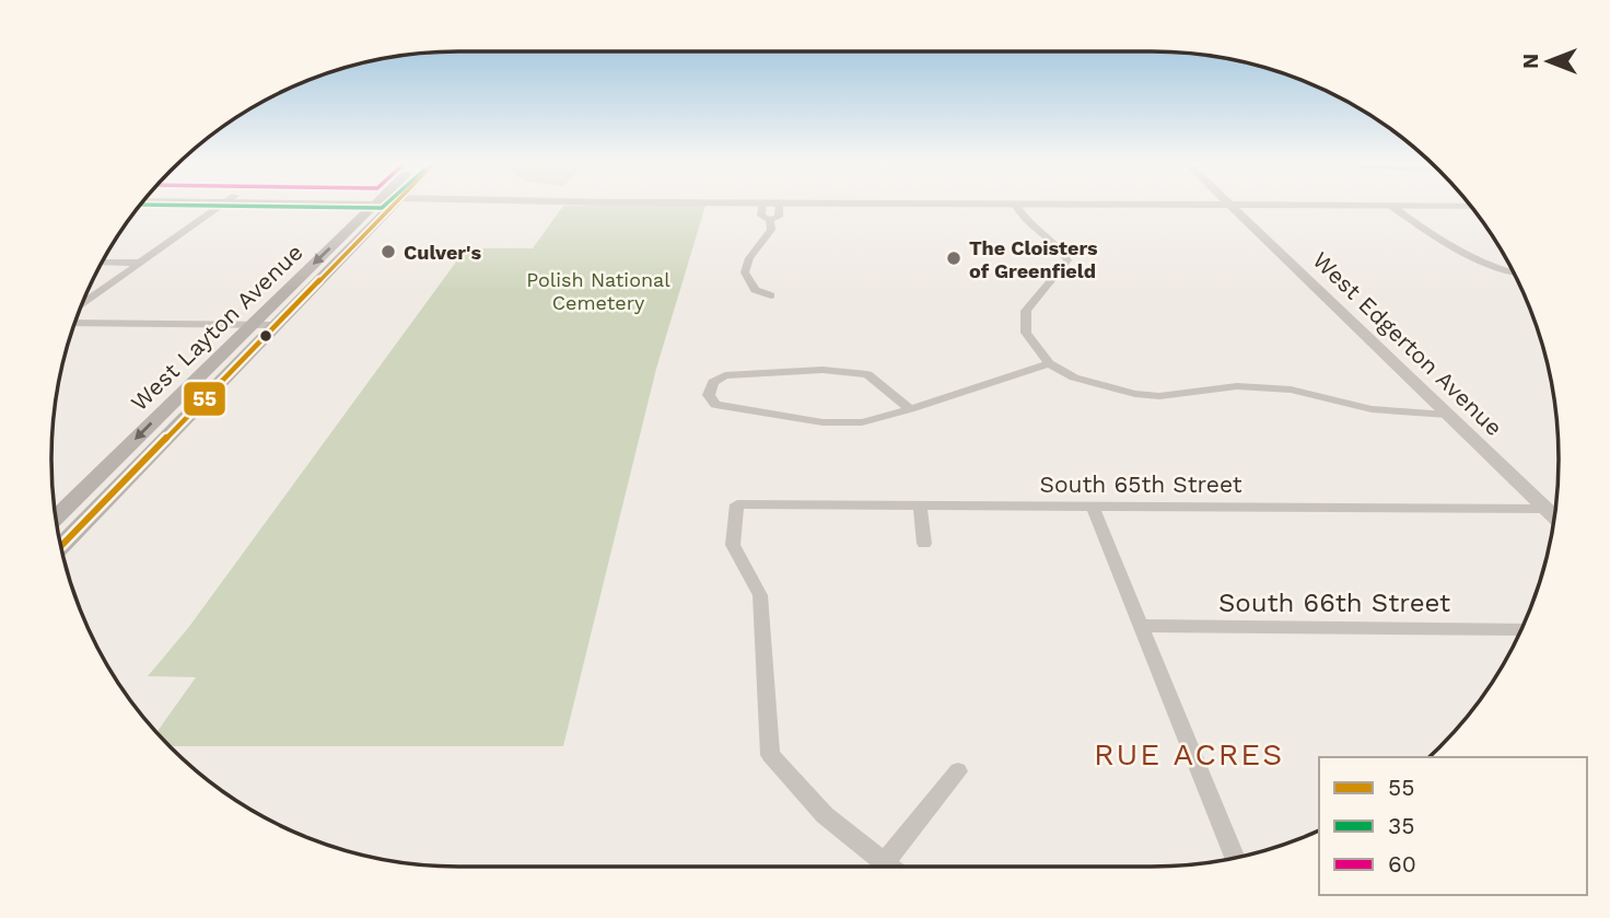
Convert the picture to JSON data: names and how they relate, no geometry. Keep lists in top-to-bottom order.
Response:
{
  "streets": {
    "main road": ["West Layton Avenue"],
    "street": ["West Edgerton Avenue", "South 65th Street", "South 66th Street"]
  },
  "crossings": [
    ["West Edgerton Avenue", "South 65th Street"]
  ],
  "districts": ["RUE ACRES"],
  "parks": ["Polish National Cemetery"],
  "places": ["Culver's", "The Cloisters of Greenfield"],
  "lines": ["transit line 55", "transit line 35"],
  "legend": ["55", "35", "60"],
  "north": "left"
}
